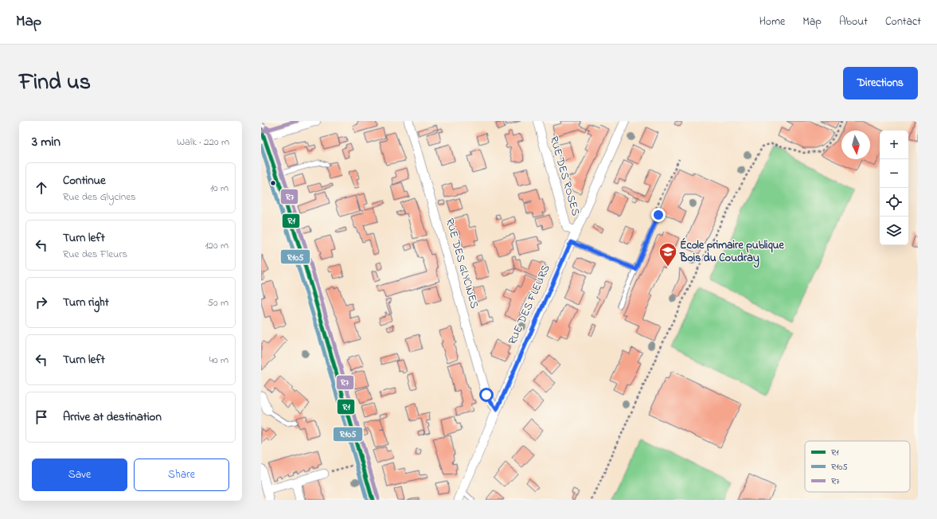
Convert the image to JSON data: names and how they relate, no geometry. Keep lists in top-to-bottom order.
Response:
{
  "streets": {
    "street": ["RUE DES ROSES", "RUE DES GLYCINES", "RUE DES FLEURS"]
  },
  "crossings": [
    ["RUE DES ROSES", "RUE DES FLEURS"],
    ["RUE DES GLYCINES", "RUE DES FLEURS"]
  ],
  "places": {
    "school or university": ["École primaire publique Bois du Coudray"]
  },
  "lines": ["transit line R7", "transit line R1", "transit line R105"],
  "legend": ["R1", "R105", "R7"],
  "north": "bottom",
  "page": {
    "header": "Map",
    "nav": [
      "Home",
      "Map",
      "About",
      "Contact"
    ],
    "title": "Find us",
    "buttons": [
      "Directions",
      ["Save", "Share"]
    ],
    "heading": ["3 min", "Walk · 220 m"],
    "map_buttons": ["+", "−"],
    "list": [
      ["Continue", "Rue des Glycines", "10 m"],
      ["Turn left", "Rue des Fleurs", "120 m"],
      ["Turn right", "50 m"],
      ["Turn left", "40 m"],
      "Arrive at destination"
    ]
  }
}
